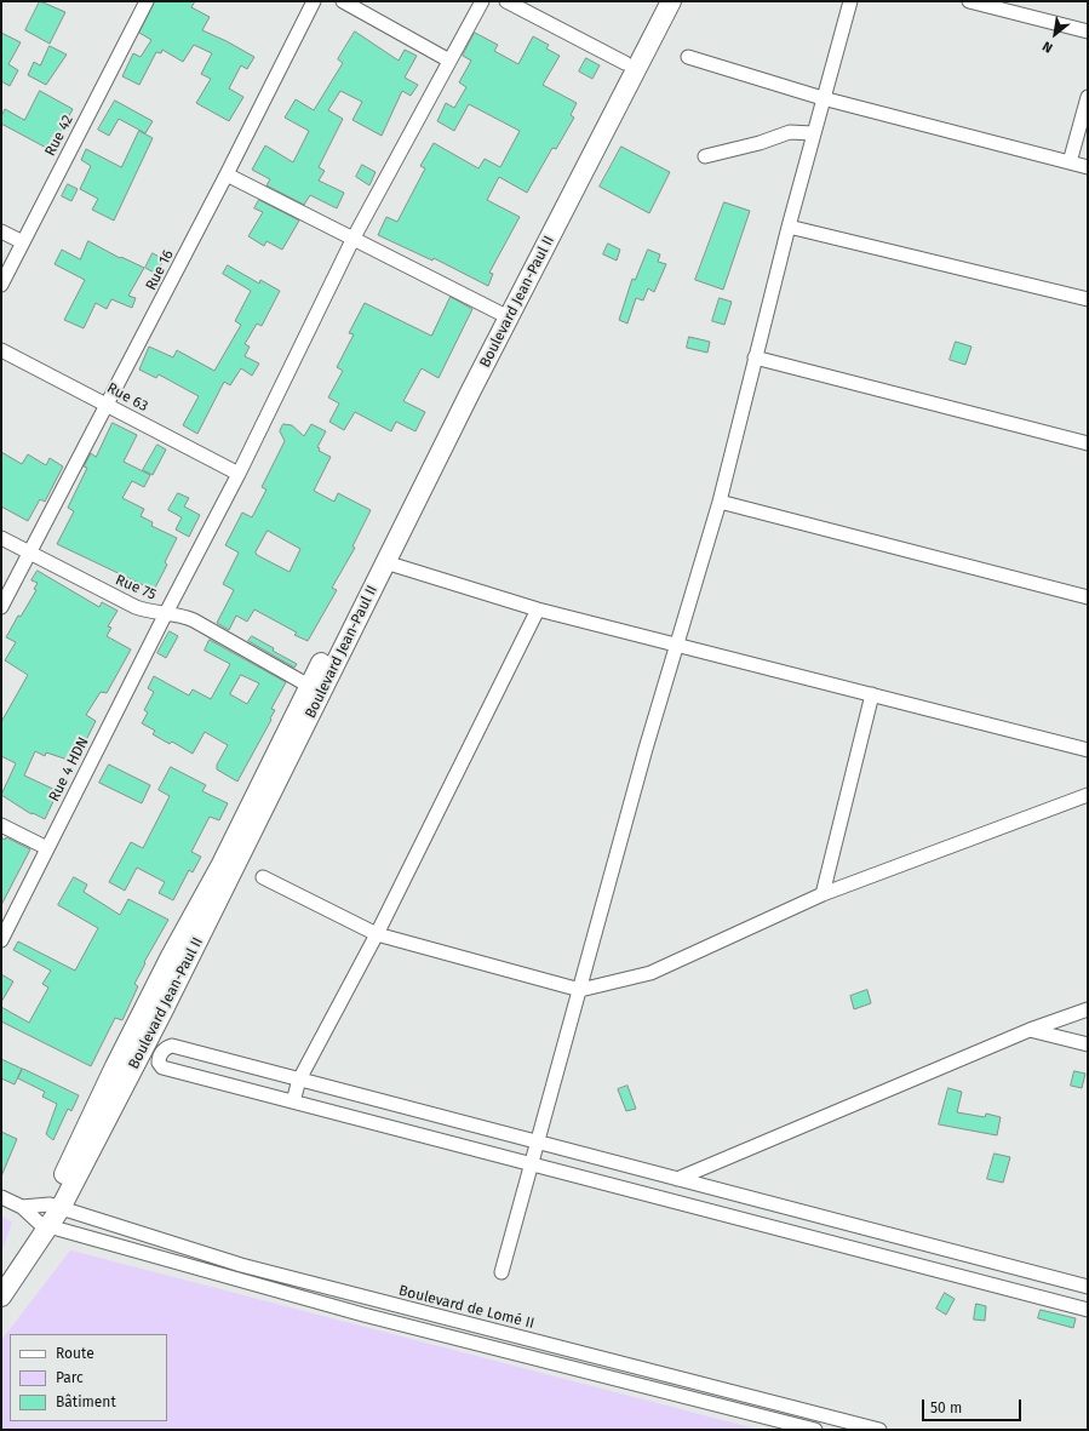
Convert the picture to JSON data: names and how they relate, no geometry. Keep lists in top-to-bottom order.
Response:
{
  "streets": {
    "main road": ["Boulevard Jean-Paul II"],
    "street": [
      "Rue 42",
      "Rue 16",
      "Rue 63",
      "Rue 75",
      "Rue 4 HDN",
      "Boulevard de Lomé II"
    ]
  },
  "crossings": [
    ["Rue 16", "Rue 63"],
    ["Rue 16", "Rue 75"],
    ["Boulevard Jean-Paul II", "Rue 75"],
    ["Boulevard Jean-Paul II", "Boulevard de Lomé II"],
    ["Rue 63", "Rue 4 HDN"],
    ["Rue 75", "Rue 4 HDN"]
  ],
  "legend": ["Route", "Parc", "Bâtiment"],
  "scale_bar": "50 m",
  "north": "bottom left"
}
